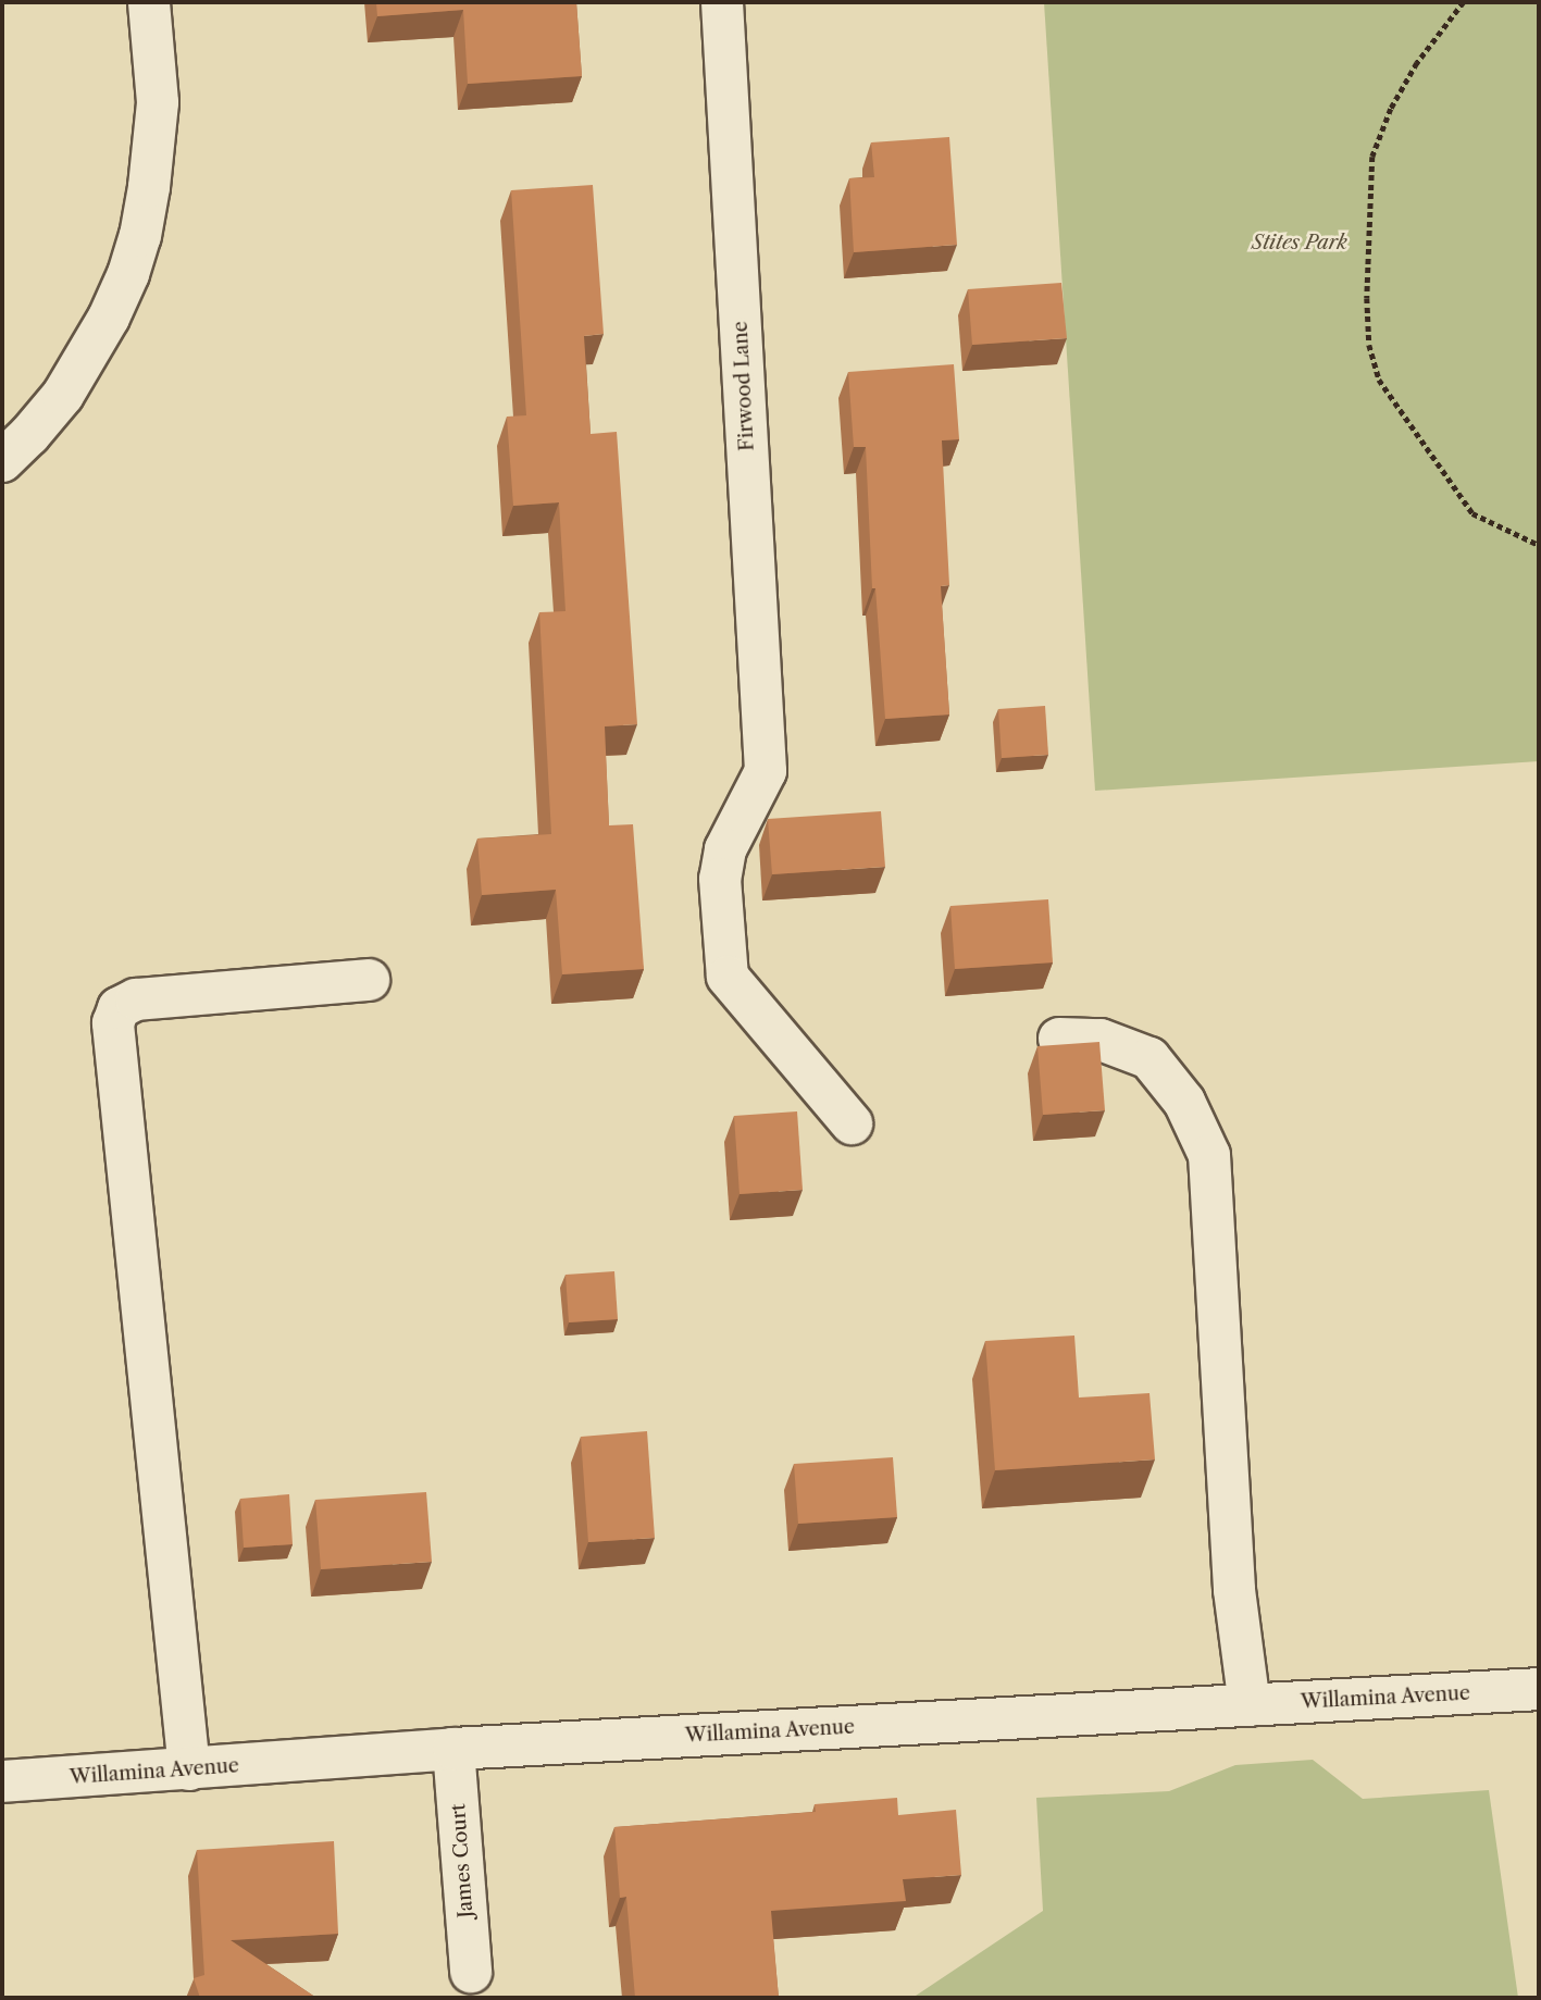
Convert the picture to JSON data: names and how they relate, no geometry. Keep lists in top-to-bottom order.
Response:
{
  "streets": {
    "street": ["Firwood Lane", "Willamina Avenue", "James Court"]
  },
  "crossings": [
    ["Willamina Avenue", "James Court"]
  ],
  "parks": ["Stites Park"]
}
